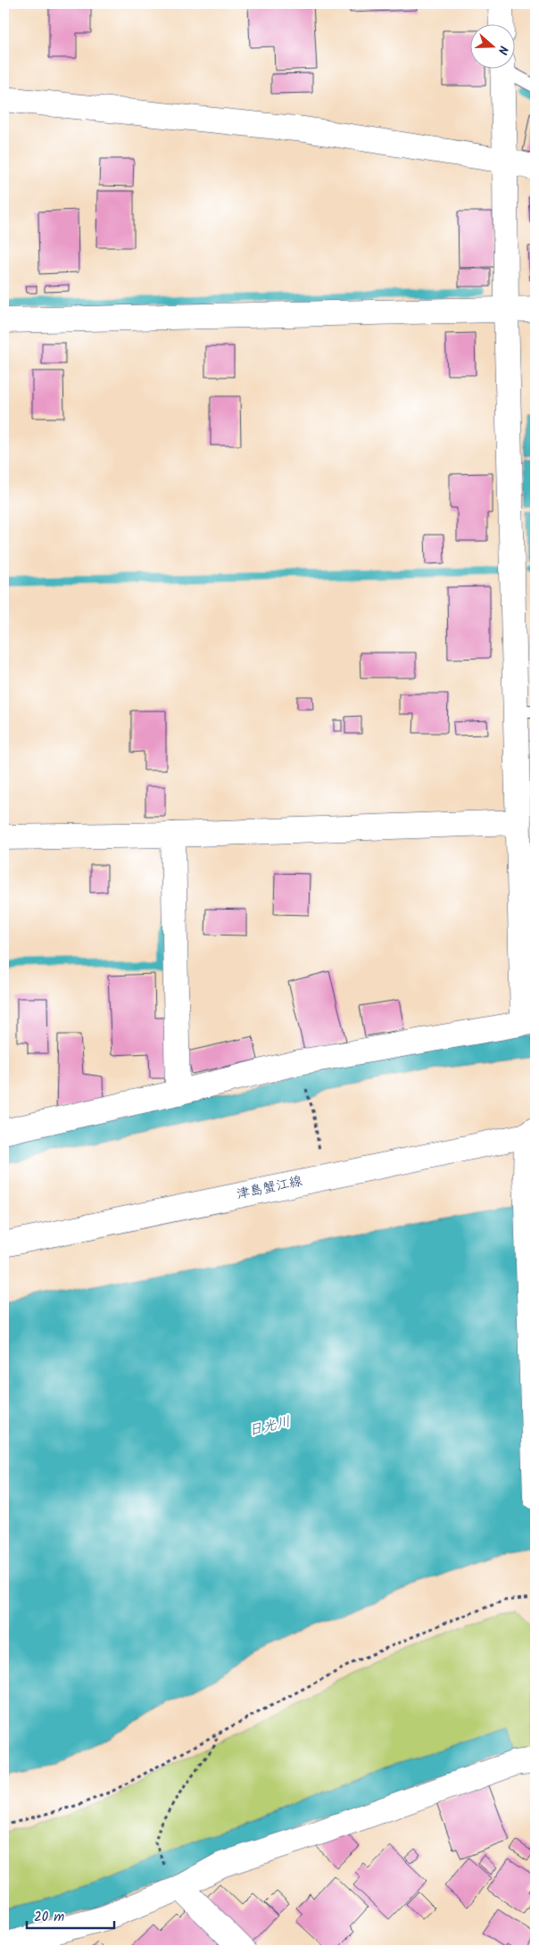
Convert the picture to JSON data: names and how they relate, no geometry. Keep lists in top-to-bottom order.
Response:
{
  "streets": {
    "street": ["津島蟹江線"]
  },
  "water": ["日光川"],
  "scale_bar": "20 m",
  "north": "right"
}
